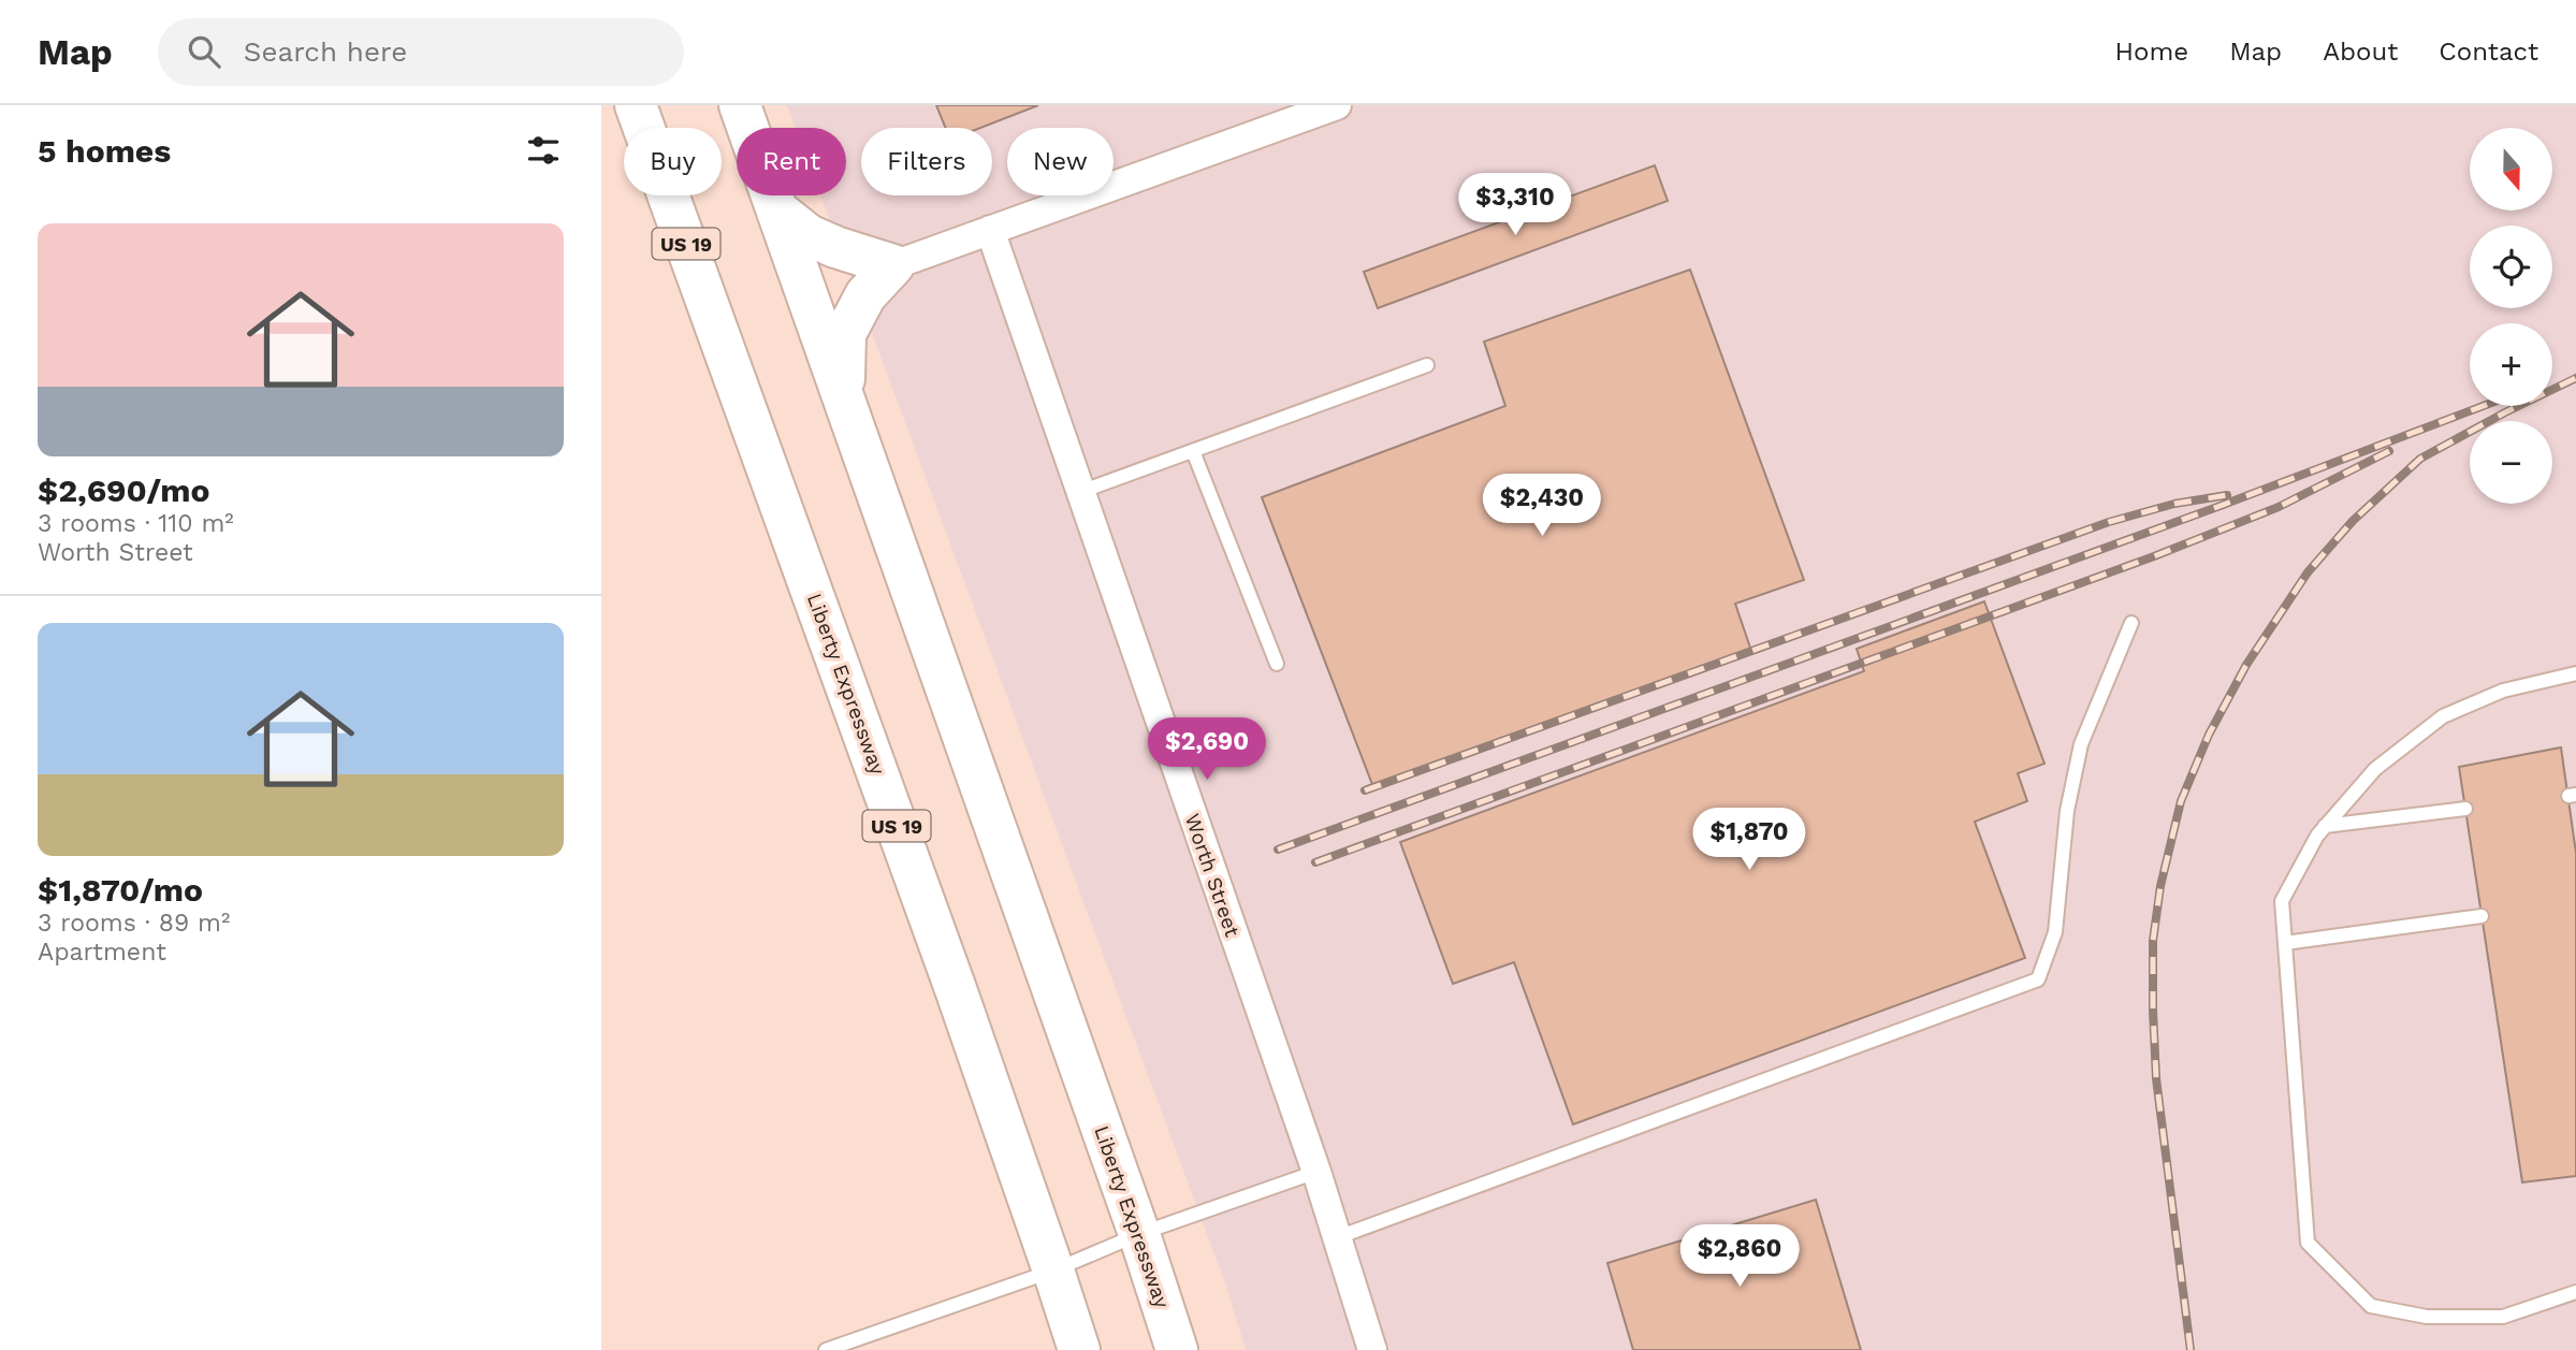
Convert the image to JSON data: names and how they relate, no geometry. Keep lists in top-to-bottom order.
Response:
{
  "streets": {
    "highway": ["US 19", "Liberty Expressway"],
    "street": ["Worth Street"]
  },
  "north": "bottom",
  "page": {
    "header": "Map",
    "search": "Search here",
    "nav": [
      "Home",
      "Map",
      "About",
      "Contact"
    ],
    "heading": "5 homes",
    "map_buttons": ["+", "−"],
    "chip": [
      "Buy",
      "Rent",
      "Filters",
      "New"
    ],
    "price": [
      "$3,310",
      "$2,430",
      "$2,690",
      "$1,870",
      "$2,860"
    ],
    "list": [
      {
        "name": "$2,690/mo",
        "note": "3 rooms · 110 m² · Worth Street"
      },
      {
        "name": "$1,870/mo",
        "note": "3 rooms · 89 m² · Apartment"
      }
    ]
  }
}
